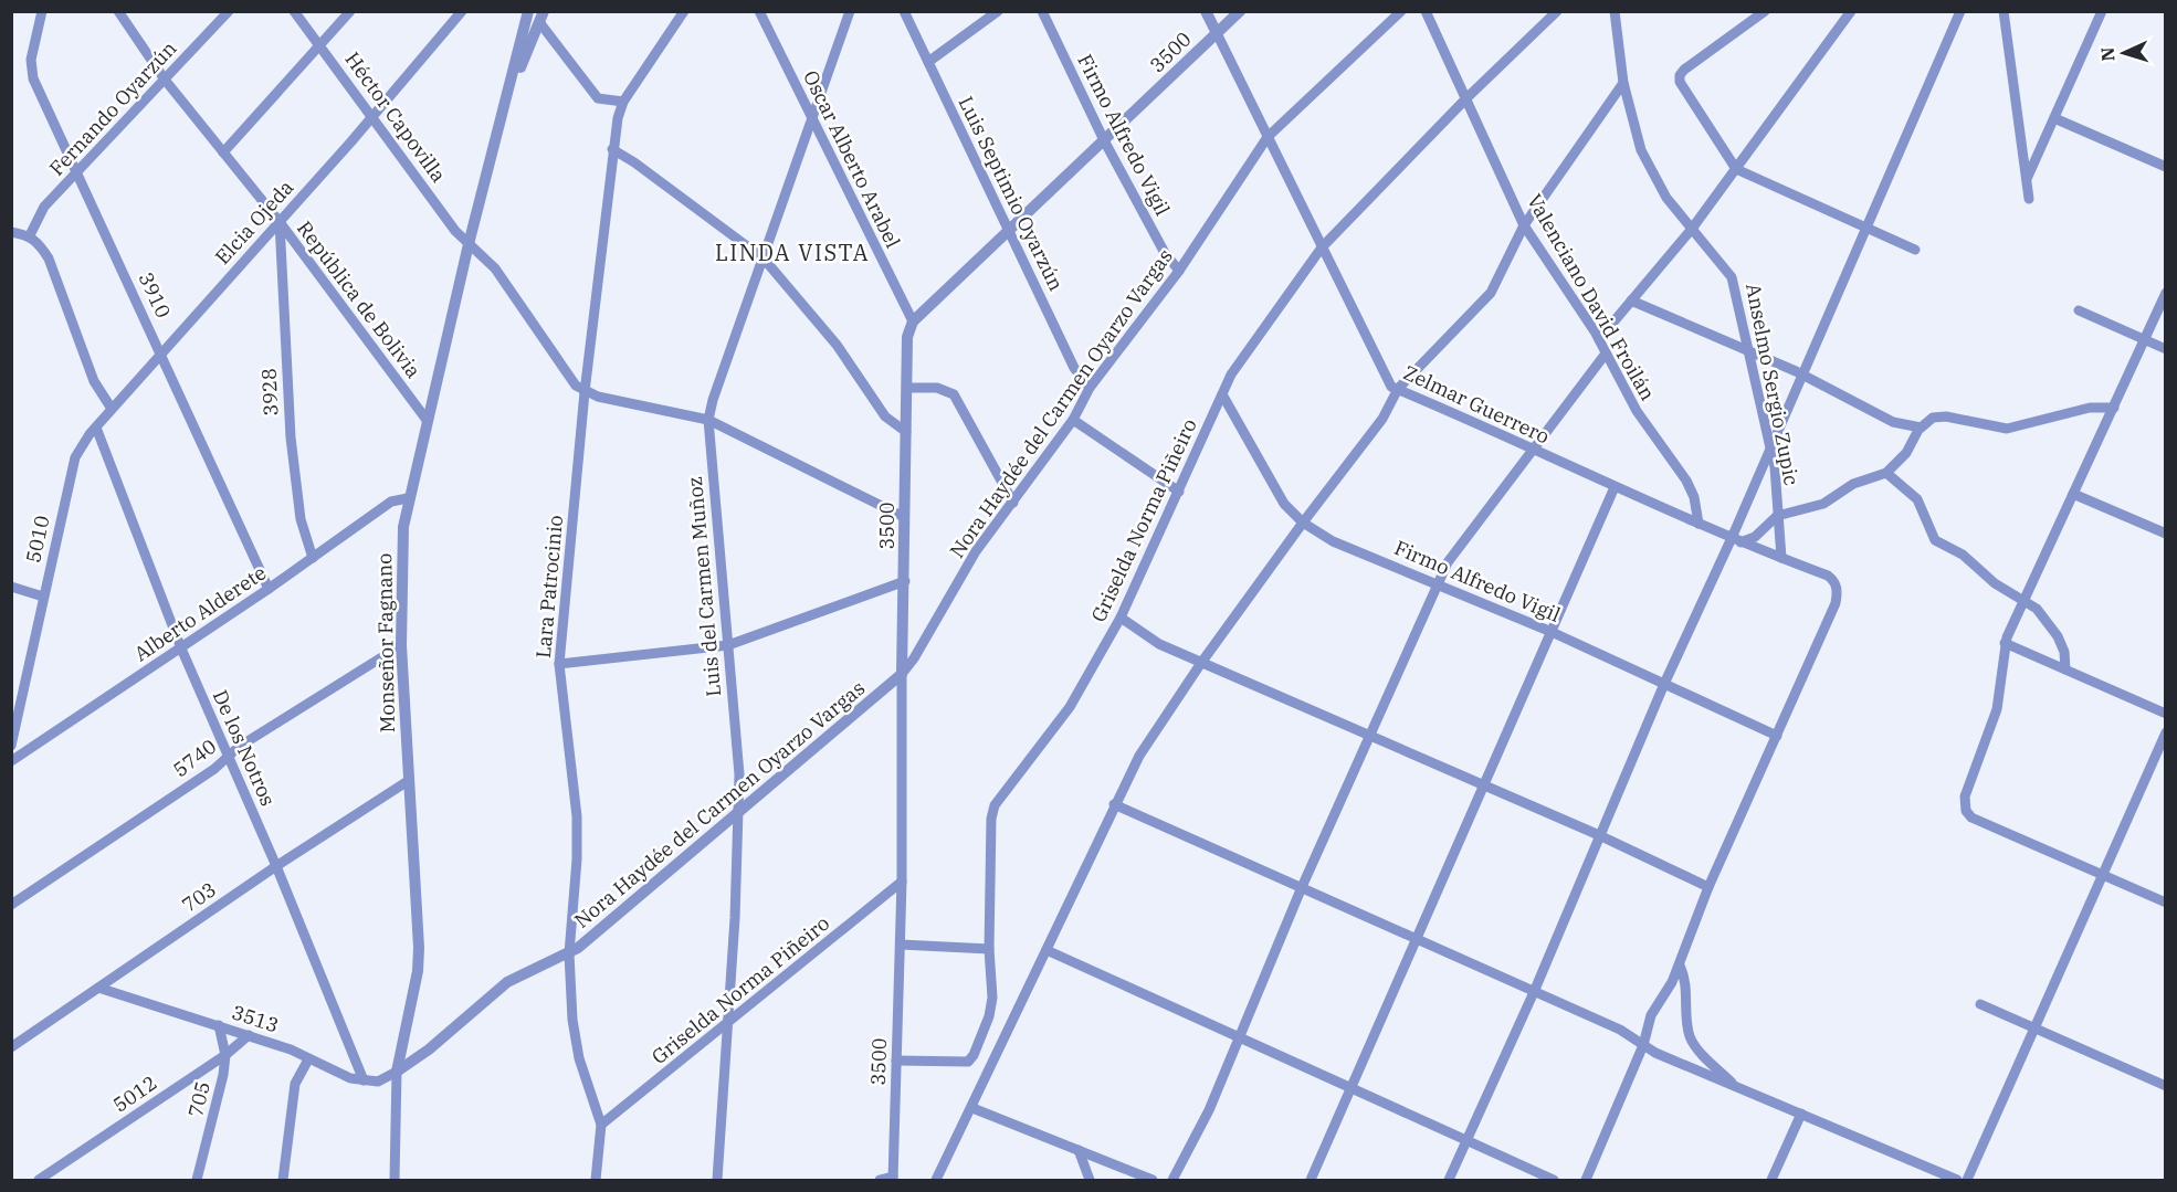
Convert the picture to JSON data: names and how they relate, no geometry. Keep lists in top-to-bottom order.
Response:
{
  "streets": {
    "street": [
      "3500",
      "Fernando Oyarzún",
      "Héctor Capovilla",
      "Firmo Alfredo Vigil",
      "Oscar Alberto Arabel",
      "Luis Septimio Oyarzún",
      "Elcia Ojeda",
      "3910",
      "Valenciano David Froilán",
      "República de Bolivia",
      "Anselmo Sergio Zupic",
      "3928",
      "Nora Haydée del Carmen Oyarzo Vargas",
      "Zelmar Guerrero",
      "Griselda Norma Piñeiro",
      "5010",
      "Lara Patrocinio",
      "Luis del Carmen Muñoz",
      "Alberto Alderete",
      "Monseñor Fagnano",
      "De los Notros",
      "5740",
      "703",
      "3513",
      "5012",
      "705"
    ]
  },
  "crossings": [
    ["3500", "Firmo Alfredo Vigil"],
    ["3500", "Oscar Alberto Arabel"],
    ["3500", "Luis Septimio Oyarzún"],
    ["3500", "Nora Haydée del Carmen Oyarzo Vargas"],
    ["3500", "Zelmar Guerrero"],
    ["3500", "Griselda Norma Piñeiro"],
    ["Fernando Oyarzún", "3910"],
    ["Fernando Oyarzún", "República de Bolivia"],
    ["Héctor Capovilla", "Elcia Ojeda"],
    ["Héctor Capovilla", "Lara Patrocinio"],
    ["Héctor Capovilla", "Monseñor Fagnano"],
    ["Firmo Alfredo Vigil", "Nora Haydée del Carmen Oyarzo Vargas"],
    ["Firmo Alfredo Vigil", "Zelmar Guerrero"],
    ["Firmo Alfredo Vigil", "Griselda Norma Piñeiro"],
    ["Oscar Alberto Arabel", "Luis del Carmen Muñoz"],
    ["Luis Septimio Oyarzún", "Nora Haydée del Carmen Oyarzo Vargas"],
    ["Elcia Ojeda", "3910"],
    ["Elcia Ojeda", "República de Bolivia"],
    ["Elcia Ojeda", "3928"],
    ["Elcia Ojeda", "5010"],
    ["Elcia Ojeda", "De los Notros"],
    ["3910", "Alberto Alderete"],
    ["Valenciano David Froilán", "Zelmar Guerrero"],
    ["Valenciano David Froilán", "Griselda Norma Piñeiro"],
    ["República de Bolivia", "3928"],
    ["República de Bolivia", "Monseñor Fagnano"],
    ["Anselmo Sergio Zupic", "Zelmar Guerrero"],
    ["3928", "Alberto Alderete"],
    ["Nora Haydée del Carmen Oyarzo Vargas", "Zelmar Guerrero"],
    ["Nora Haydée del Carmen Oyarzo Vargas", "Lara Patrocinio"],
    ["Nora Haydée del Carmen Oyarzo Vargas", "Luis del Carmen Muñoz"],
    ["Nora Haydée del Carmen Oyarzo Vargas", "Monseñor Fagnano"],
    ["Zelmar Guerrero", "Griselda Norma Piñeiro"],
    ["Griselda Norma Piñeiro", "Lara Patrocinio"],
    ["Griselda Norma Piñeiro", "Luis del Carmen Muñoz"],
    ["Alberto Alderete", "Monseñor Fagnano"],
    ["Alberto Alderete", "De los Notros"],
    ["Monseñor Fagnano", "5740"],
    ["Monseñor Fagnano", "703"],
    ["De los Notros", "5740"],
    ["De los Notros", "703"],
    ["De los Notros", "3513"],
    ["703", "3513"],
    ["3513", "5012"],
    ["3513", "705"],
    ["5012", "705"]
  ],
  "districts": ["LINDA VISTA"],
  "north": "left"
}
